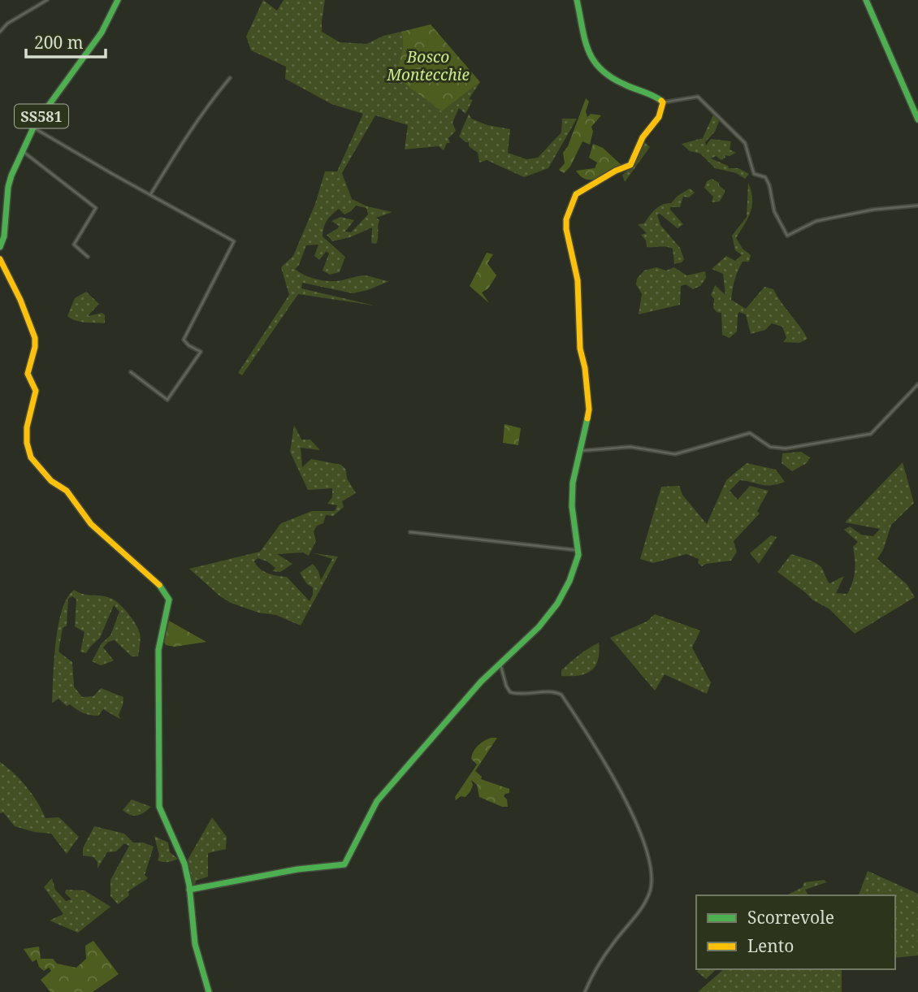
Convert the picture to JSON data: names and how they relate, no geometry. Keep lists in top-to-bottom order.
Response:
{
  "streets": {
    "street": ["SS581"]
  },
  "parks": ["Bosco Montecchie"],
  "legend": ["Scorrevole", "Lento"],
  "scale_bar": "200 m"
}
